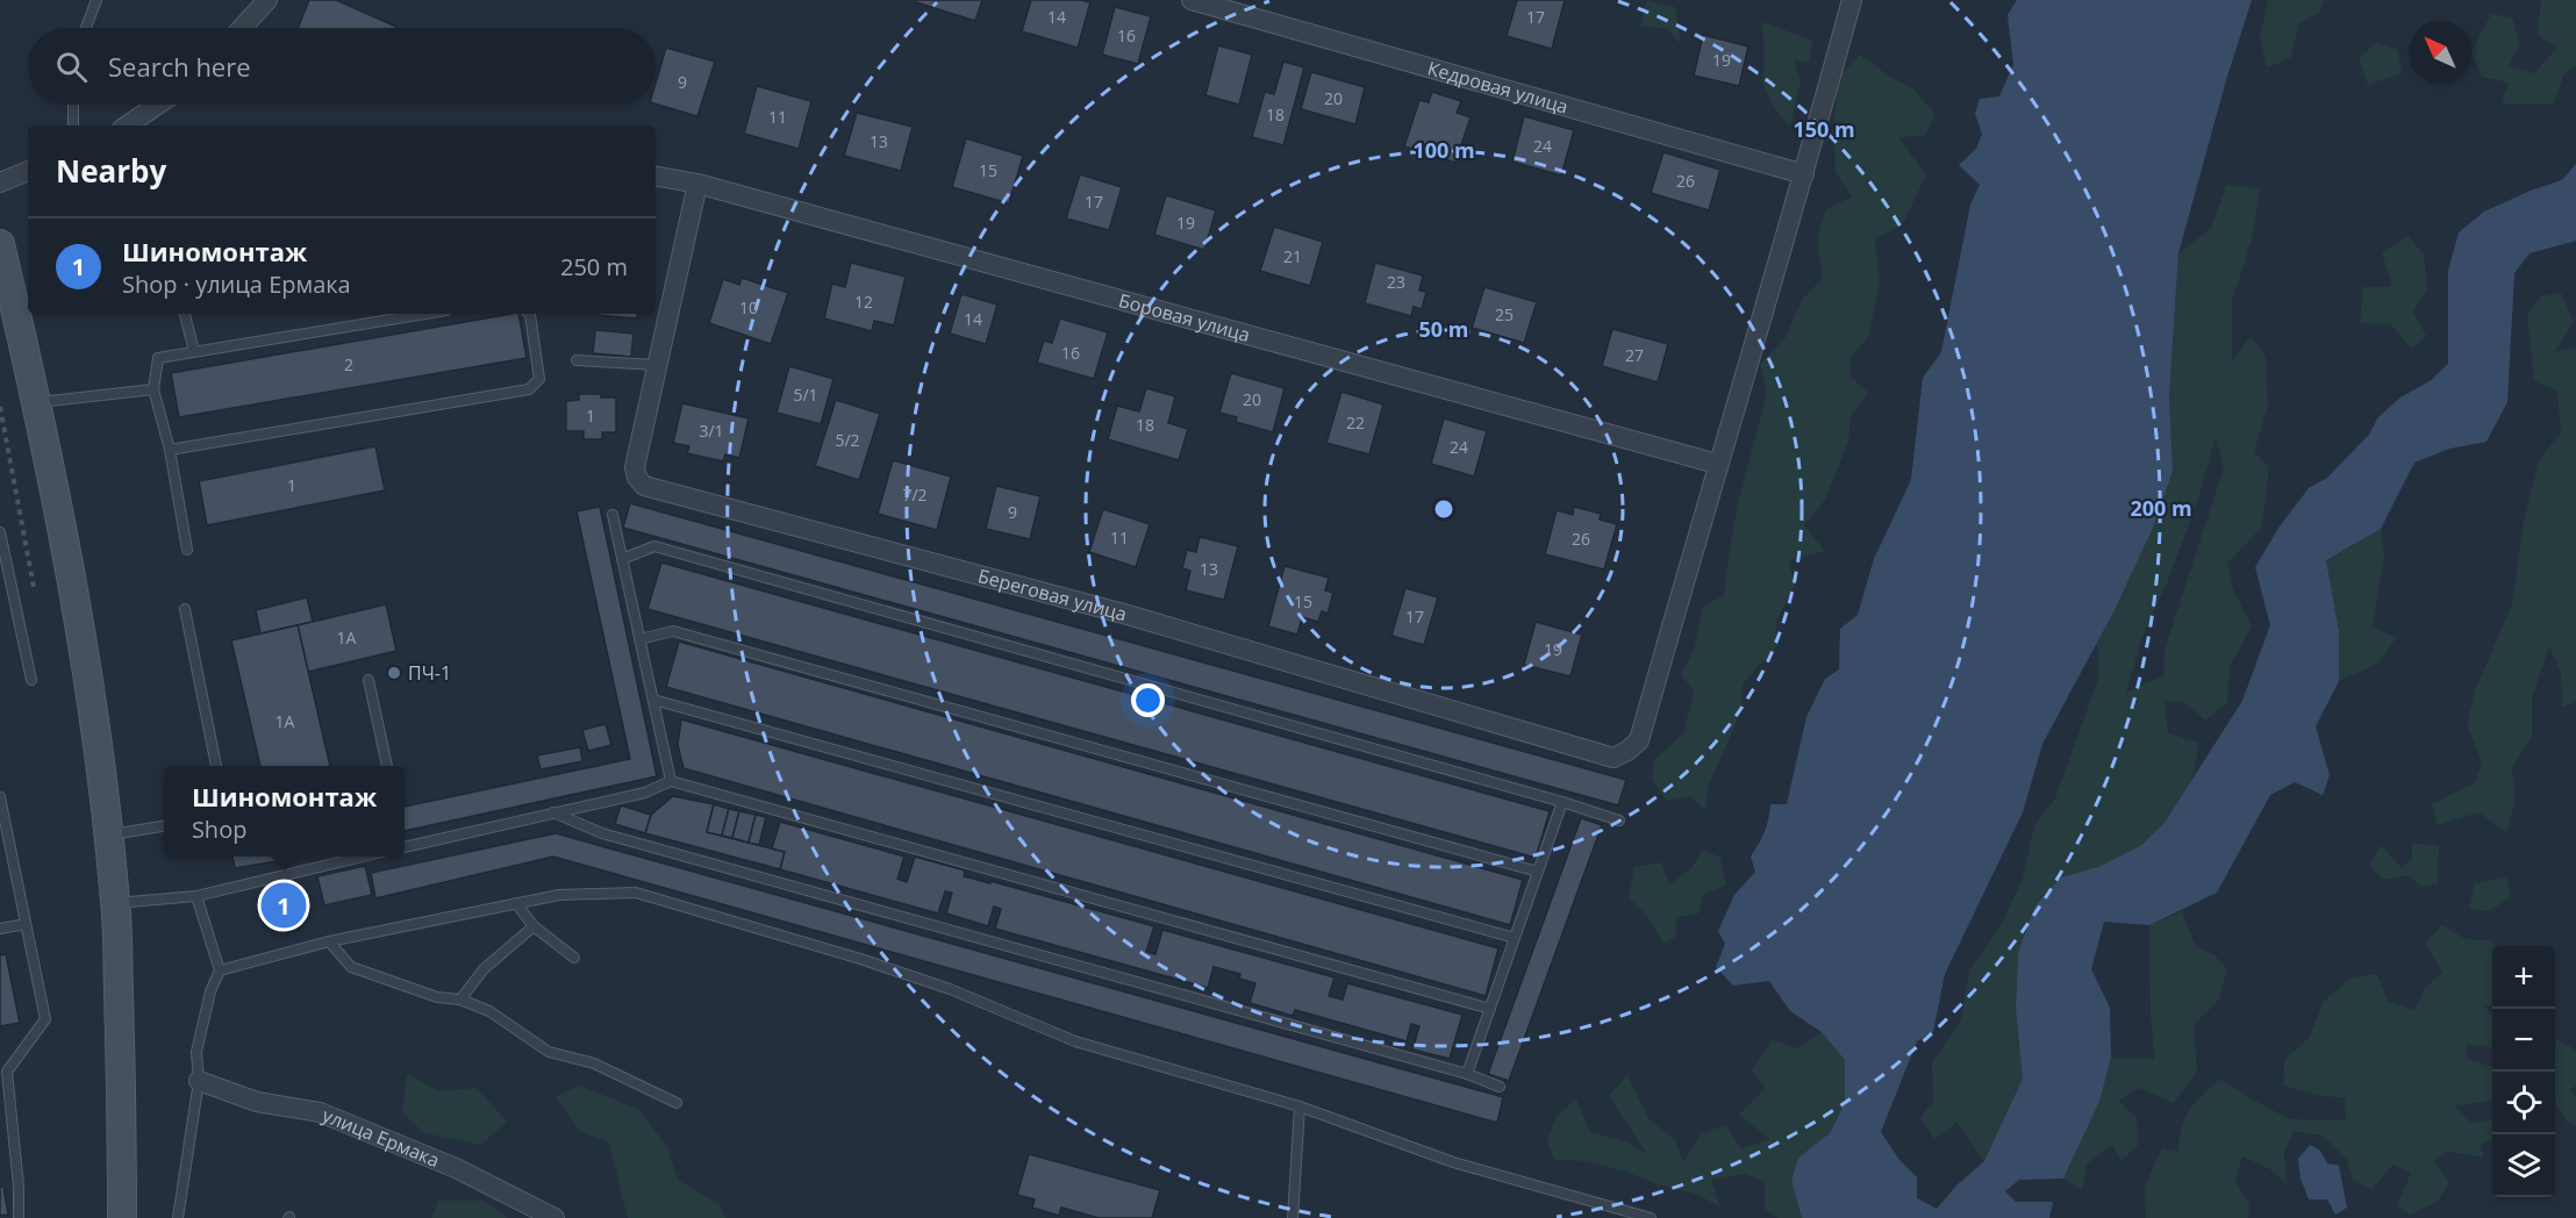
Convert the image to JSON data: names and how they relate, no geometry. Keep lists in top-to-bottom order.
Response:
{
  "streets": {
    "street": [
      "Кедровая улица",
      "Боровая улица",
      "Береговая улица",
      "улица Ермака"
    ]
  },
  "crossings": [
    ["Боровая улица", "Береговая улица"]
  ],
  "places": ["ПЧ-1"],
  "house_numbers": [
    "14",
    "17",
    "16",
    "19",
    "9",
    "20",
    "18",
    "11",
    "13",
    "24",
    "15",
    "26",
    "17",
    "19",
    "21",
    "23",
    "12",
    "10",
    "25",
    "14",
    "16",
    "27",
    "2",
    "5/1",
    "20",
    "1",
    "22",
    "18",
    "3/1",
    "5/2",
    "24",
    "1",
    "7/2",
    "9",
    "11",
    "26",
    "13",
    "15",
    "17",
    "1А",
    "19",
    "1А"
  ],
  "north": "top left",
  "page": {
    "search": "Search here",
    "heading": "Nearby",
    "list": [
      {
        "mark": "1",
        "name": "Шиномонтаж",
        "note": "Shop · улица Ермака",
        "value": "250 m"
      }
    ],
    "popup": ["Шиномонтаж", "Shop"],
    "pins": "1",
    "map_buttons": ["+", "−"]
  },
  "rings": [
    "150 m",
    "100 m",
    "50 m",
    "200 m"
  ]
}
